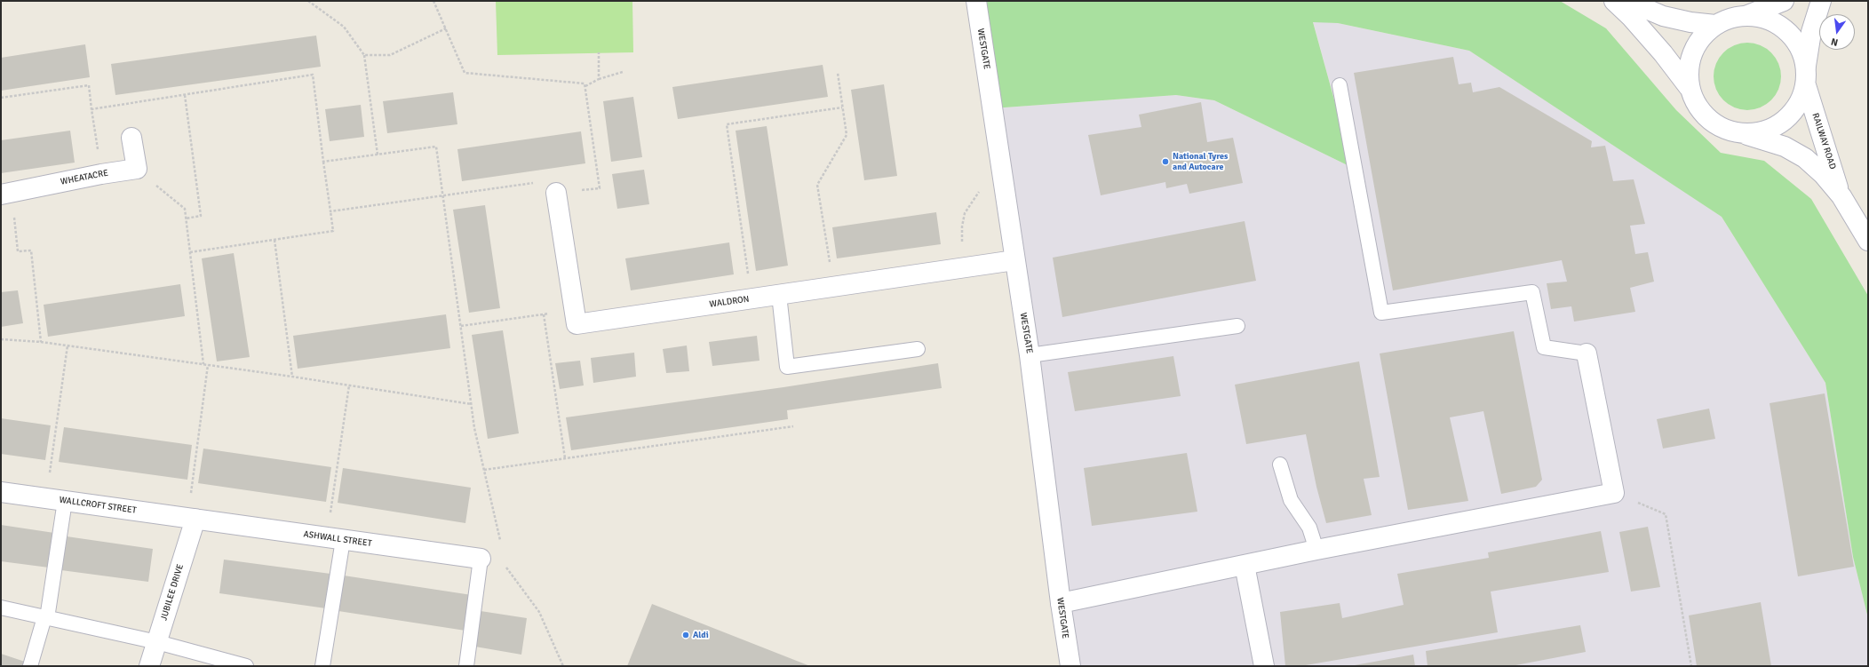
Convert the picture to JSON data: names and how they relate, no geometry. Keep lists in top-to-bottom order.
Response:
{
  "streets": {
    "street": [
      "WESTGATE",
      "RAILWAY ROAD",
      "WHEATACRE",
      "WALDRON",
      "WALLCROFT STREET",
      "ASHWALL STREET",
      "JUBILEE DRIVE"
    ]
  },
  "crossings": [
    ["WESTGATE", "WALDRON"],
    ["WALLCROFT STREET", "ASHWALL STREET"],
    ["WALLCROFT STREET", "JUBILEE DRIVE"],
    ["ASHWALL STREET", "JUBILEE DRIVE"]
  ],
  "places": ["National Tyres and Autocare", "Aldi"],
  "north": "bottom"
}
